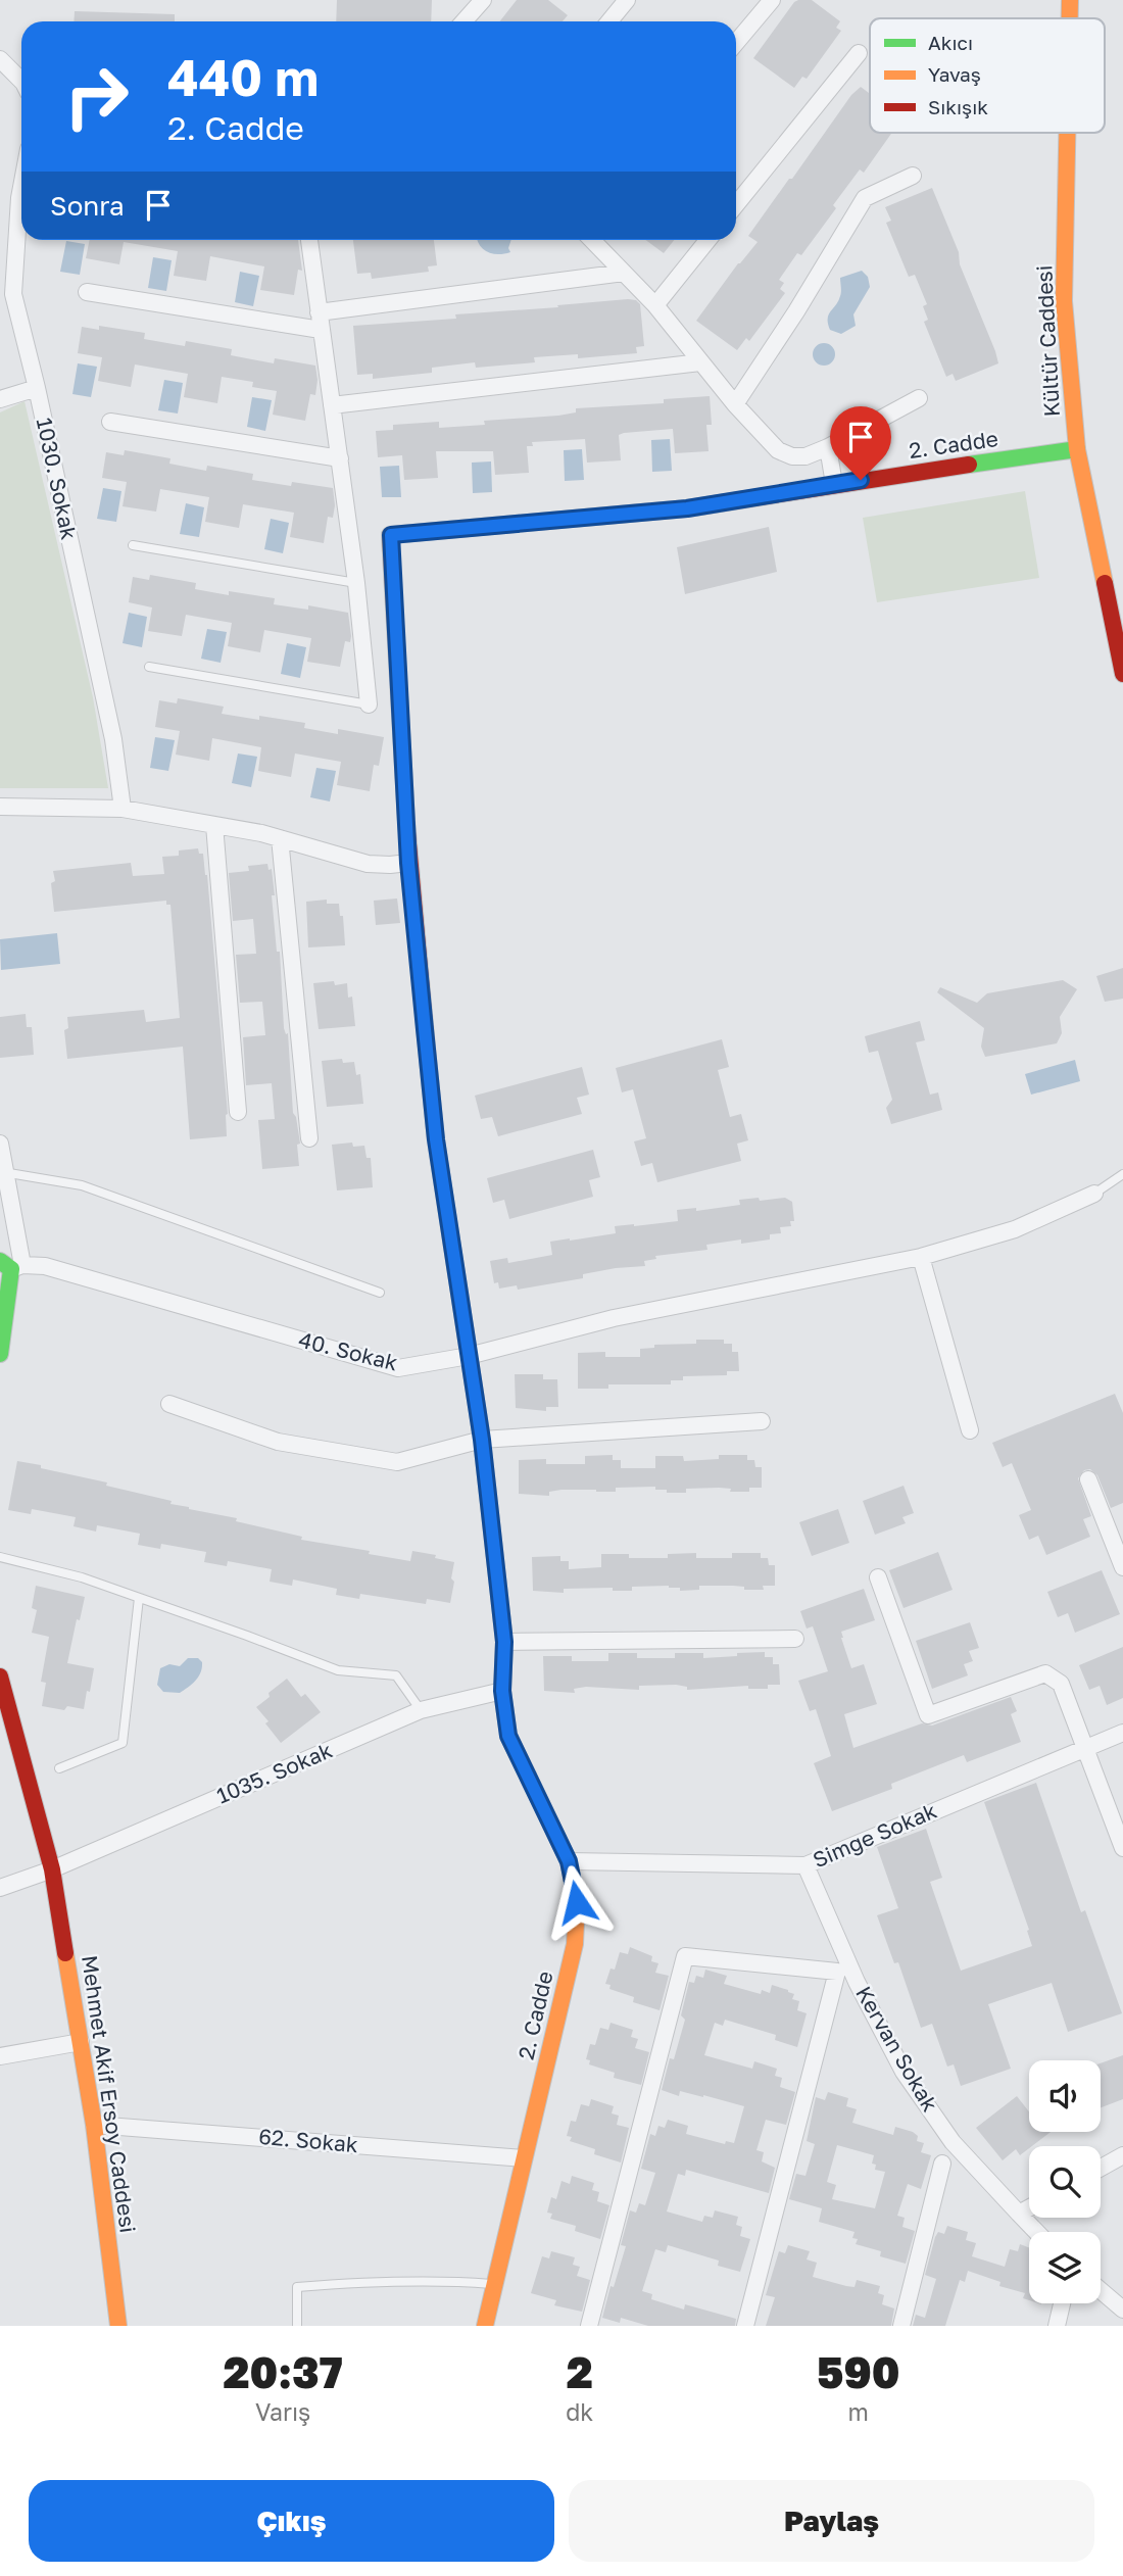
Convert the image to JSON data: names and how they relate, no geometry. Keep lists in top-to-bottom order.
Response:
{
  "streets": {
    "street": [
      "Kültür Caddesi",
      "2. Cadde",
      "1030. Sokak",
      "40. Sokak",
      "1035. Sokak",
      "Simge Sokak",
      "Kervan Sokak",
      "Mehmet Akif Ersoy Caddesi",
      "62. Sokak"
    ]
  },
  "crossings": [
    ["Kültür Caddesi", "2. Cadde"],
    ["2. Cadde", "40. Sokak"],
    ["2. Cadde", "1035. Sokak"],
    ["2. Cadde", "Simge Sokak"],
    ["2. Cadde", "62. Sokak"],
    ["1035. Sokak", "Mehmet Akif Ersoy Caddesi"],
    ["Simge Sokak", "Kervan Sokak"],
    ["Mehmet Akif Ersoy Caddesi", "62. Sokak"]
  ],
  "legend": ["Akıcı", "Yavaş", "Sıkışık"],
  "page": {
    "turn": ["440 m", "2. Cadde"],
    "then": "Sonra",
    "eta": [
      "20:37",
      "Varış",
      "2",
      "dk",
      "590",
      "m"
    ],
    "buttons": ["Çıkış", "Paylaş"]
  }
}
